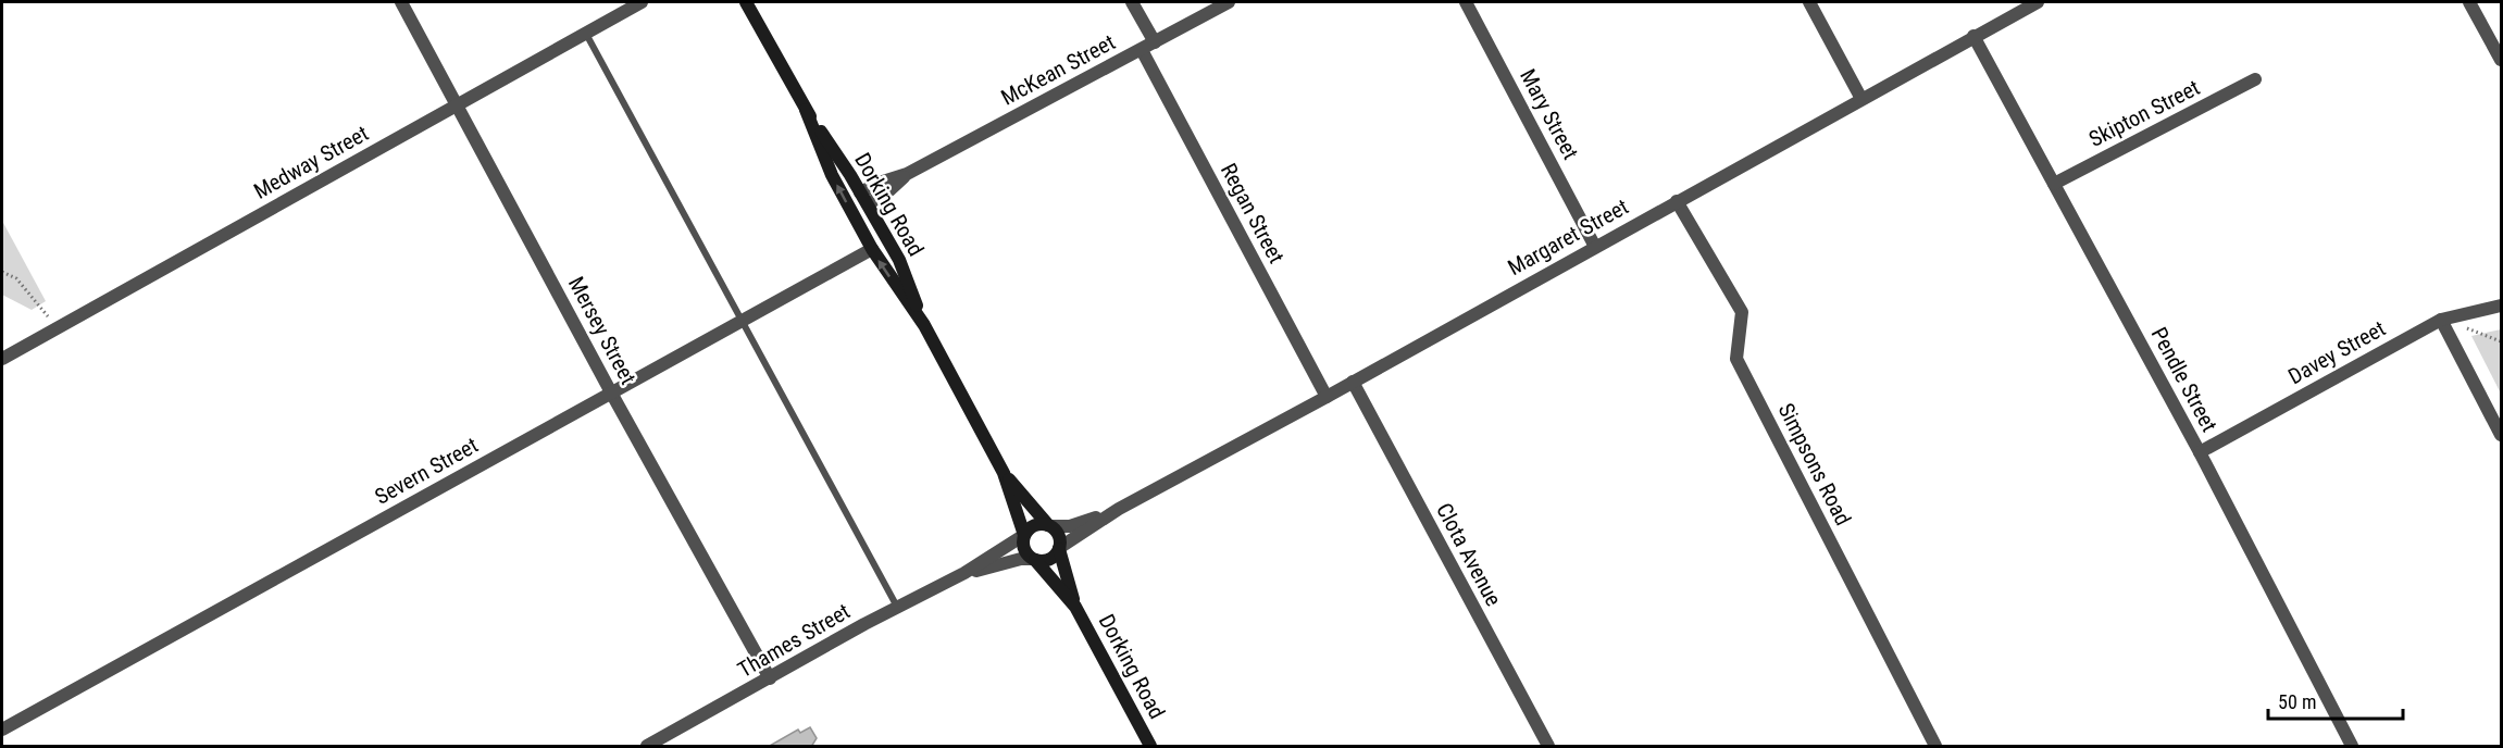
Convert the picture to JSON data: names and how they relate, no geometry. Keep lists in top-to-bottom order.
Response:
{
  "streets": {
    "main road": ["Dorking Road"],
    "street": [
      "McKean Street",
      "Skipton Street",
      "Mary Street",
      "Medway Street",
      "Regan Street",
      "Margaret Street",
      "Mersey Street",
      "Davey Street",
      "Pendle Street",
      "Simpsons Road",
      "Severn Street",
      "Clota Avenue",
      "Thames Street"
    ]
  },
  "crossings": [
    ["McKean Street", "Dorking Road"],
    ["McKean Street", "Regan Street"],
    ["Skipton Street", "Pendle Street"],
    ["Mary Street", "Margaret Street"],
    ["Medway Street", "Mersey Street"],
    ["Dorking Road", "Margaret Street"],
    ["Dorking Road", "Severn Street"],
    ["Dorking Road", "Thames Street"],
    ["Regan Street", "Margaret Street"],
    ["Margaret Street", "Pendle Street"],
    ["Margaret Street", "Simpsons Road"],
    ["Margaret Street", "Clota Avenue"],
    ["Margaret Street", "Thames Street"],
    ["Mersey Street", "Severn Street"],
    ["Mersey Street", "Thames Street"],
    ["Davey Street", "Pendle Street"]
  ],
  "scale_bar": "50 m"
}
